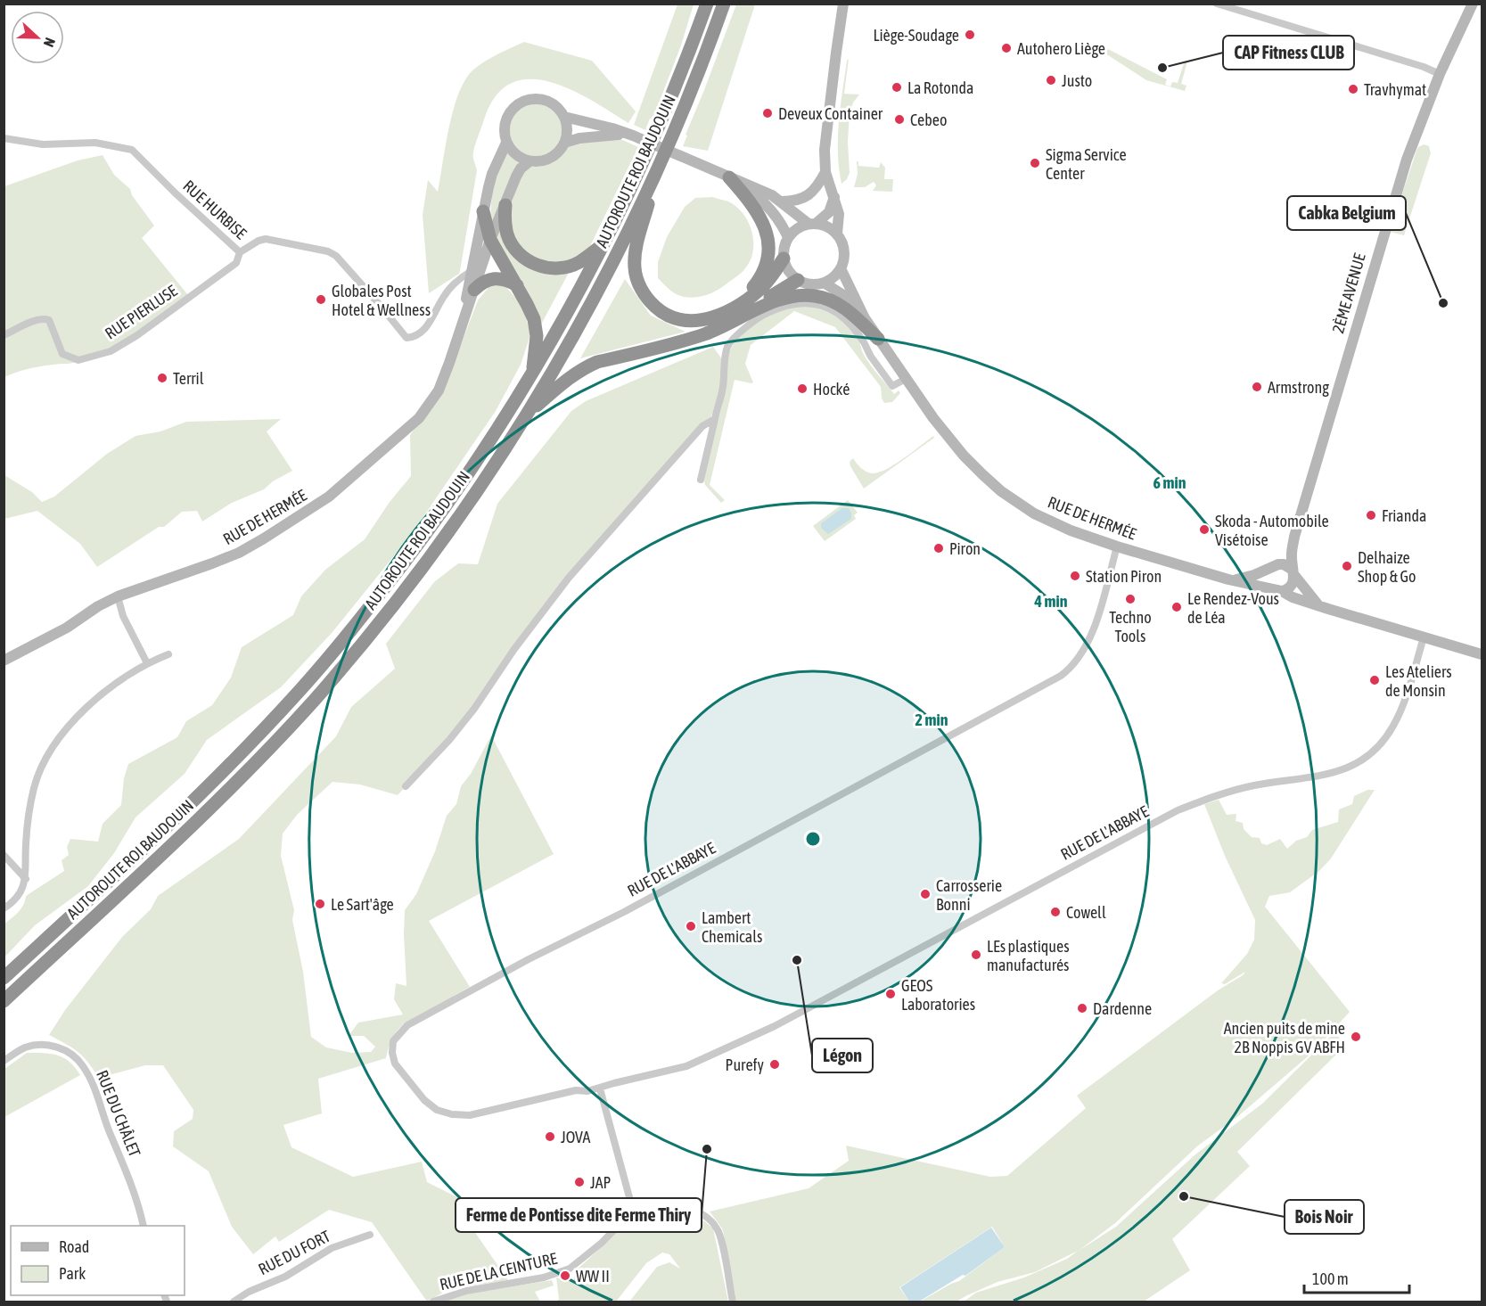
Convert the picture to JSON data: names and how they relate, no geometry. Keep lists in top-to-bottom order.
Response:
{
  "streets": {
    "highway": ["AUTOROUTE ROI BAUDOUIN"],
    "street": [
      "RUE HURBISE",
      "2ÈME AVENUE",
      "RUE PIERLUSE",
      "RUE DE HERMÉE",
      "RUE DE L'ABBAYE",
      "RUE DU CHÂLET",
      "RUE DU FORT",
      "RUE DE LA CEINTURE"
    ]
  },
  "crossings": [
    ["RUE HURBISE", "RUE PIERLUSE"],
    ["RUE HURBISE", "RUE DE HERMÉE"],
    ["2ÈME AVENUE", "RUE DE HERMÉE"],
    ["RUE DE HERMÉE", "RUE DE L'ABBAYE"]
  ],
  "places": [
    "Liège-Soudage",
    "Autohero Liège",
    "CAP Fitness CLUB",
    "Justo",
    "La Rotonda",
    "Travhymat",
    "Deveux Container",
    "Cebeo",
    "Sigma Service Center",
    "Globales Post Hotel & Wellness",
    "Cabka Belgium",
    "Terril",
    "Armstrong",
    "Hocké",
    "Frianda",
    "Skoda - Automobile Visétoise",
    "Piron",
    "Delhaize Shop & Go",
    "Station Piron",
    "Techno Tools",
    "Le Rendez-Vous de Léa",
    "Les Ateliers de Monsin",
    "Carrosserie Bonni",
    "Le Sart'âge",
    "Cowell",
    "Lambert Chemicals",
    "LEs plastiques manufacturés",
    "Légon",
    "GEOS Laboratories",
    "Dardenne",
    "Ancien puits de mine 2B Noppis GV ABFH",
    "Purefy",
    "JOVA",
    "Ferme de Pontisse dite Ferme Thiry",
    "JAP",
    "Bois Noir",
    "WW II"
  ],
  "legend": ["Road", "Park"],
  "scale_bar": "100 m",
  "north": "right",
  "rings": ["6 min", "4 min", "2 min"]
}
